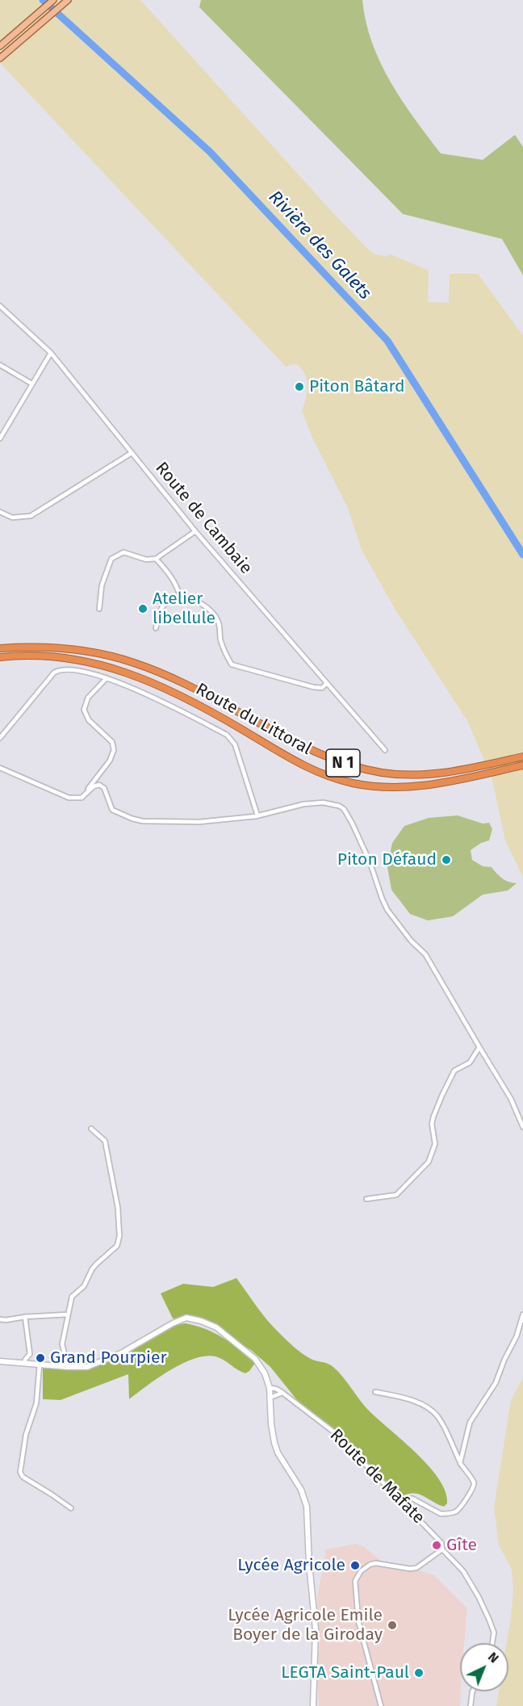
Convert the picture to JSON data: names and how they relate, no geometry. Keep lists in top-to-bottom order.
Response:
{
  "streets": {
    "highway": ["Route du Littoral", "N 1"],
    "street": ["Route de Cambaie", "Route de Mafate"]
  },
  "water": ["Rivière des Galets"],
  "places": [
    "Piton Bâtard",
    "Atelier libellule",
    "Piton Défaud",
    "Grand Pourpier",
    "Gîte",
    "Lycée Agricole",
    "Lycée Agricole Emile Boyer de la Giroday",
    "LEGTA Saint-Paul"
  ],
  "north": "top right"
}
